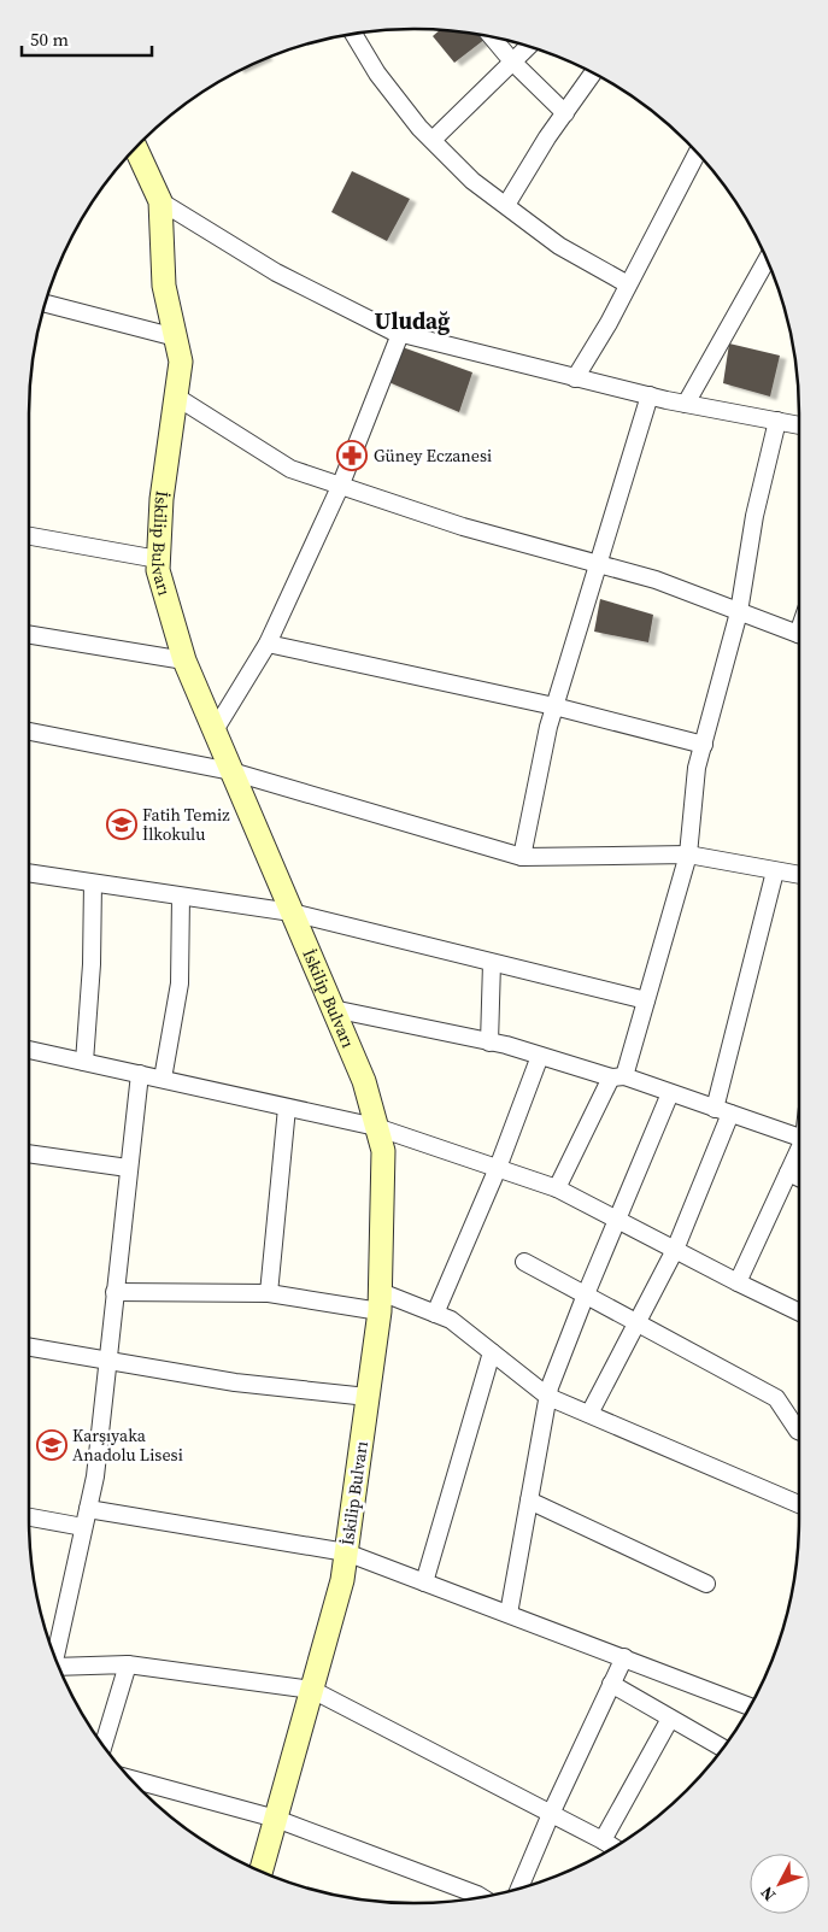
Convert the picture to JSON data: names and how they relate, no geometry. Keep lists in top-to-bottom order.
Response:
{
  "streets": {
    "main road": ["İskilip Bulvarı"]
  },
  "districts": ["Uludağ"],
  "places": {
    "pharmacy": ["Güney Eczanesi"],
    "school or university": ["Fatih Temiz İlkokulu", "Karşıyaka Anadolu Lisesi"]
  },
  "scale_bar": "50 m",
  "north": "bottom left"
}
